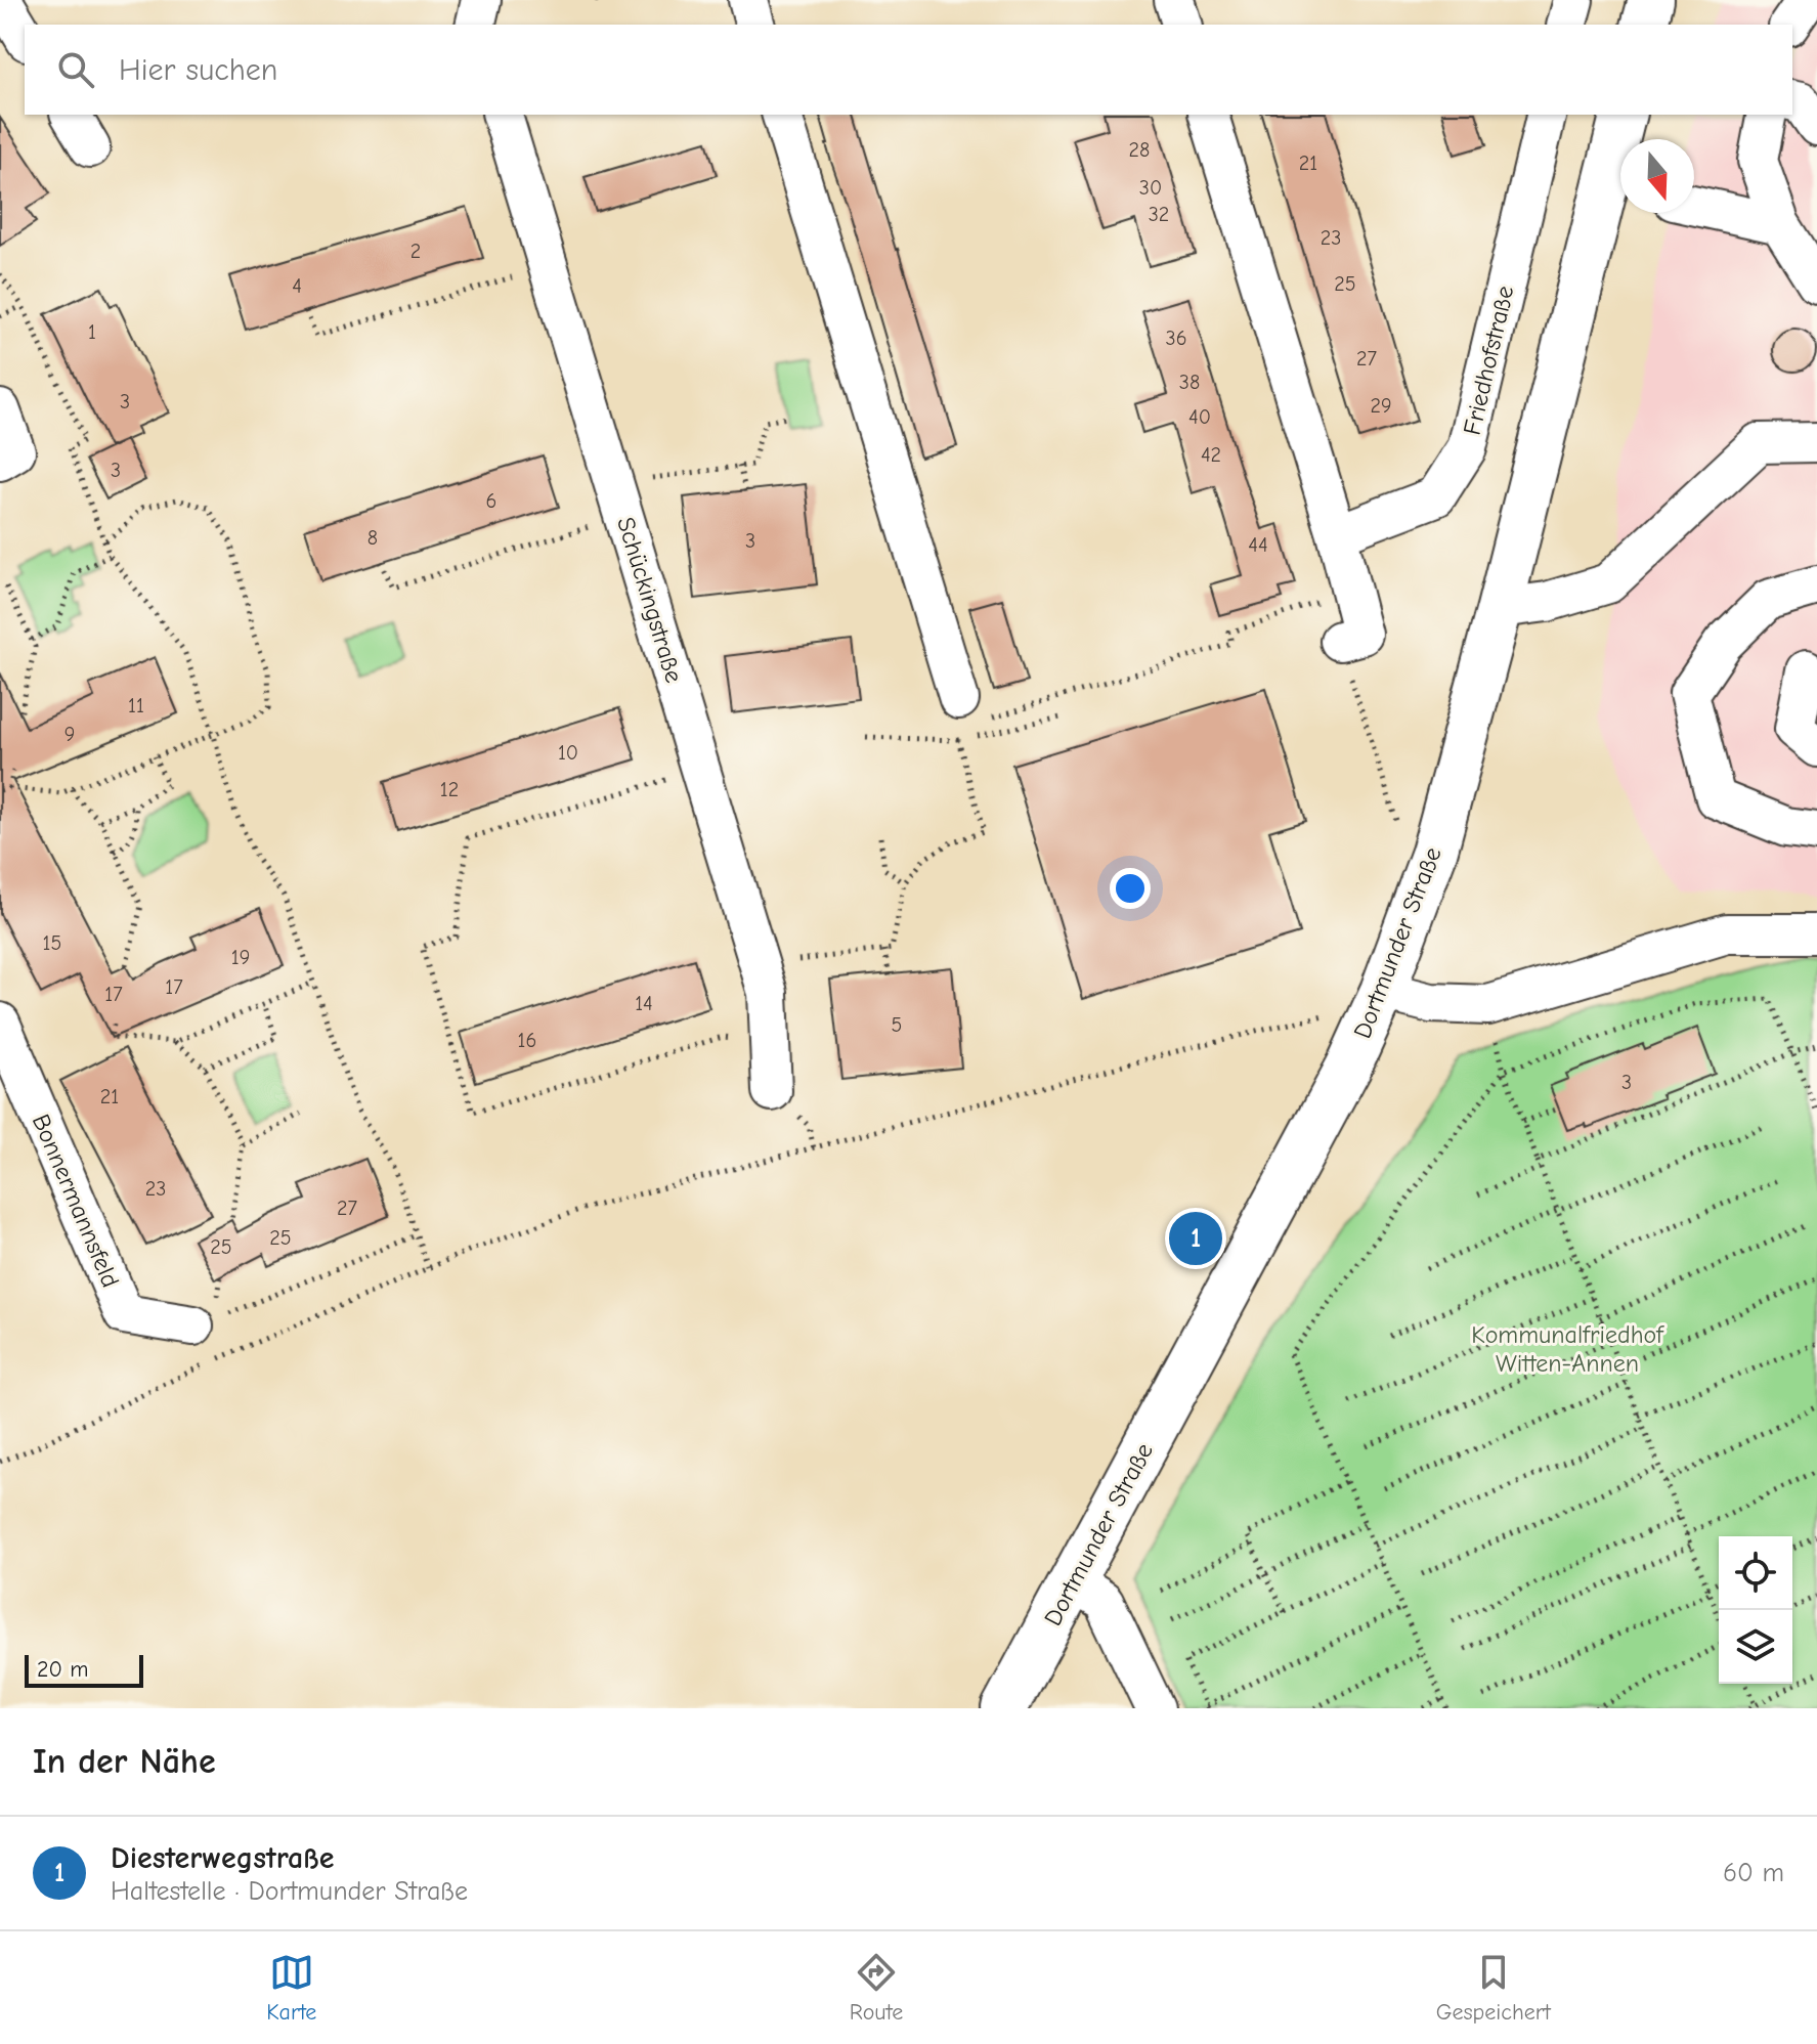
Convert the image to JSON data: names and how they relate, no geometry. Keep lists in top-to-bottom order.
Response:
{
  "streets": {
    "main road": ["Dortmunder Straße"],
    "street": ["Friedhofstraße", "Schückingstraße", "Bonnermannsfeld"]
  },
  "parks": ["Kommunalfriedhof Witten-Annen"],
  "house_numbers": [
    "28",
    "21",
    "30",
    "32",
    "23",
    "2",
    "25",
    "4",
    "1",
    "36",
    "27",
    "38",
    "3",
    "29",
    "40",
    "42",
    "3",
    "6",
    "8",
    "3",
    "44",
    "11",
    "9",
    "10",
    "12",
    "15",
    "19",
    "17",
    "17",
    "14",
    "5",
    "16",
    "3",
    "21",
    "23",
    "27",
    "25",
    "25"
  ],
  "scale_bar": "20 m",
  "north": "bottom",
  "page": {
    "search": "Hier suchen",
    "pins": "1",
    "scale": "20 m",
    "heading": "In der Nähe",
    "list": [
      {
        "mark": "1",
        "name": "Diesterwegstraße",
        "note": "Haltestelle · Dortmunder Straße",
        "value": "60 m"
      }
    ],
    "nav": ["Karte", "Route", "Gespeichert"]
  }
}
